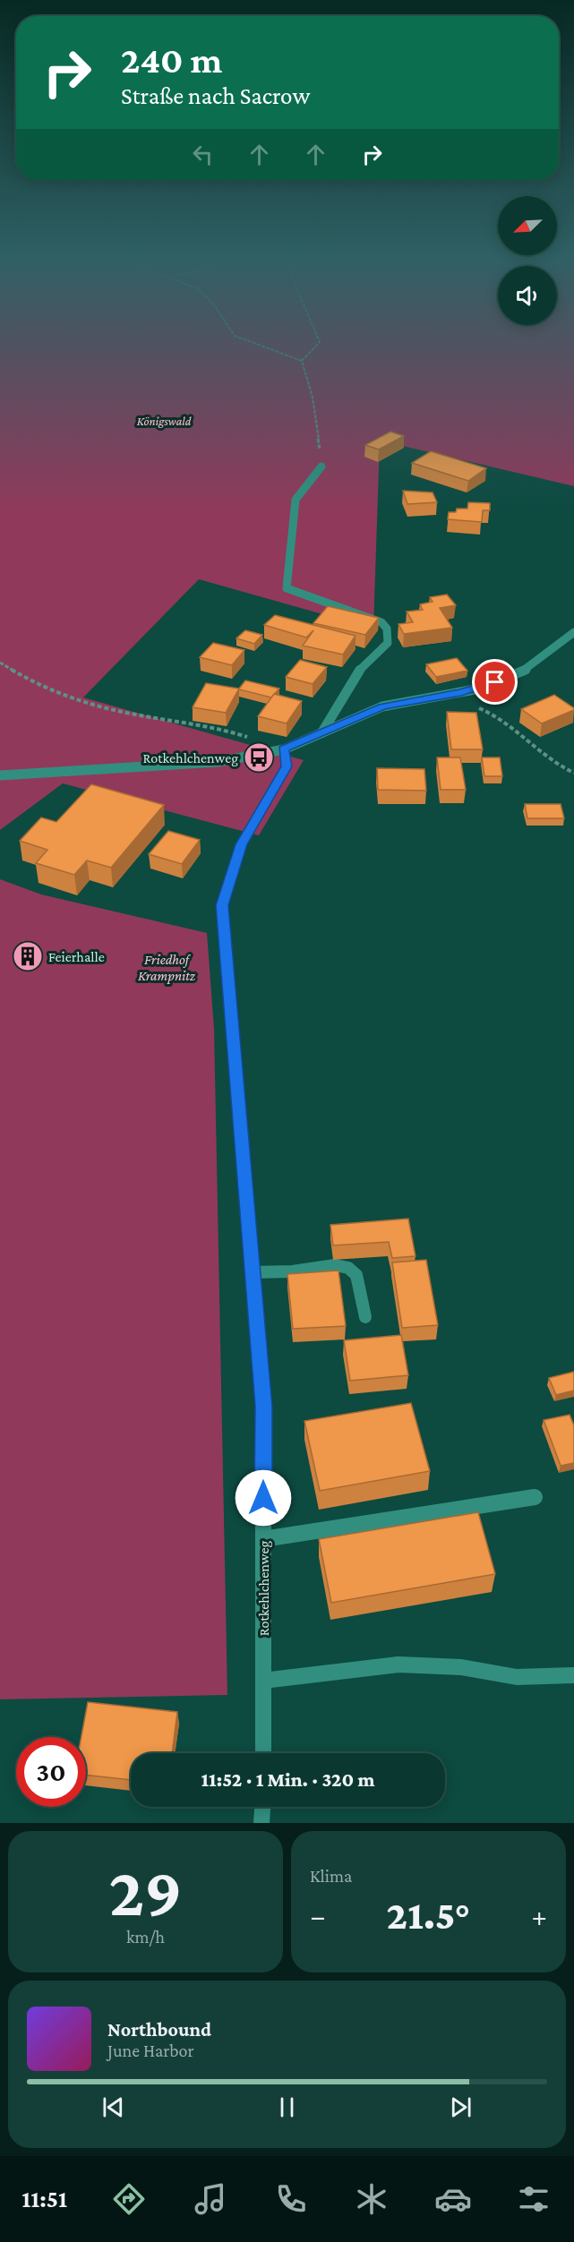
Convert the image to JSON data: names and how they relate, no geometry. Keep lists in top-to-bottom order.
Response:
{
  "streets": {
    "street": ["Rotkehlchenweg"]
  },
  "parks": ["Königswald", "Friedhof Krampnitz"],
  "places": {
    "bus stop": ["Rotkehlchenweg"],
    "building": ["Feierhalle"]
  },
  "north": "bottom left",
  "page": {
    "turn": ["240 m", "Straße nach Sacrow"],
    "limit": "30",
    "trip": "11:52 · 1 Min. · 320 m",
    "tile": [
      ["29", "km/h"],
      "Klima"
    ],
    "heat": ["−", "21.5°", "+"],
    "song": ["Northbound", "June Harbor"],
    "tabs": "11:51"
  }
}
